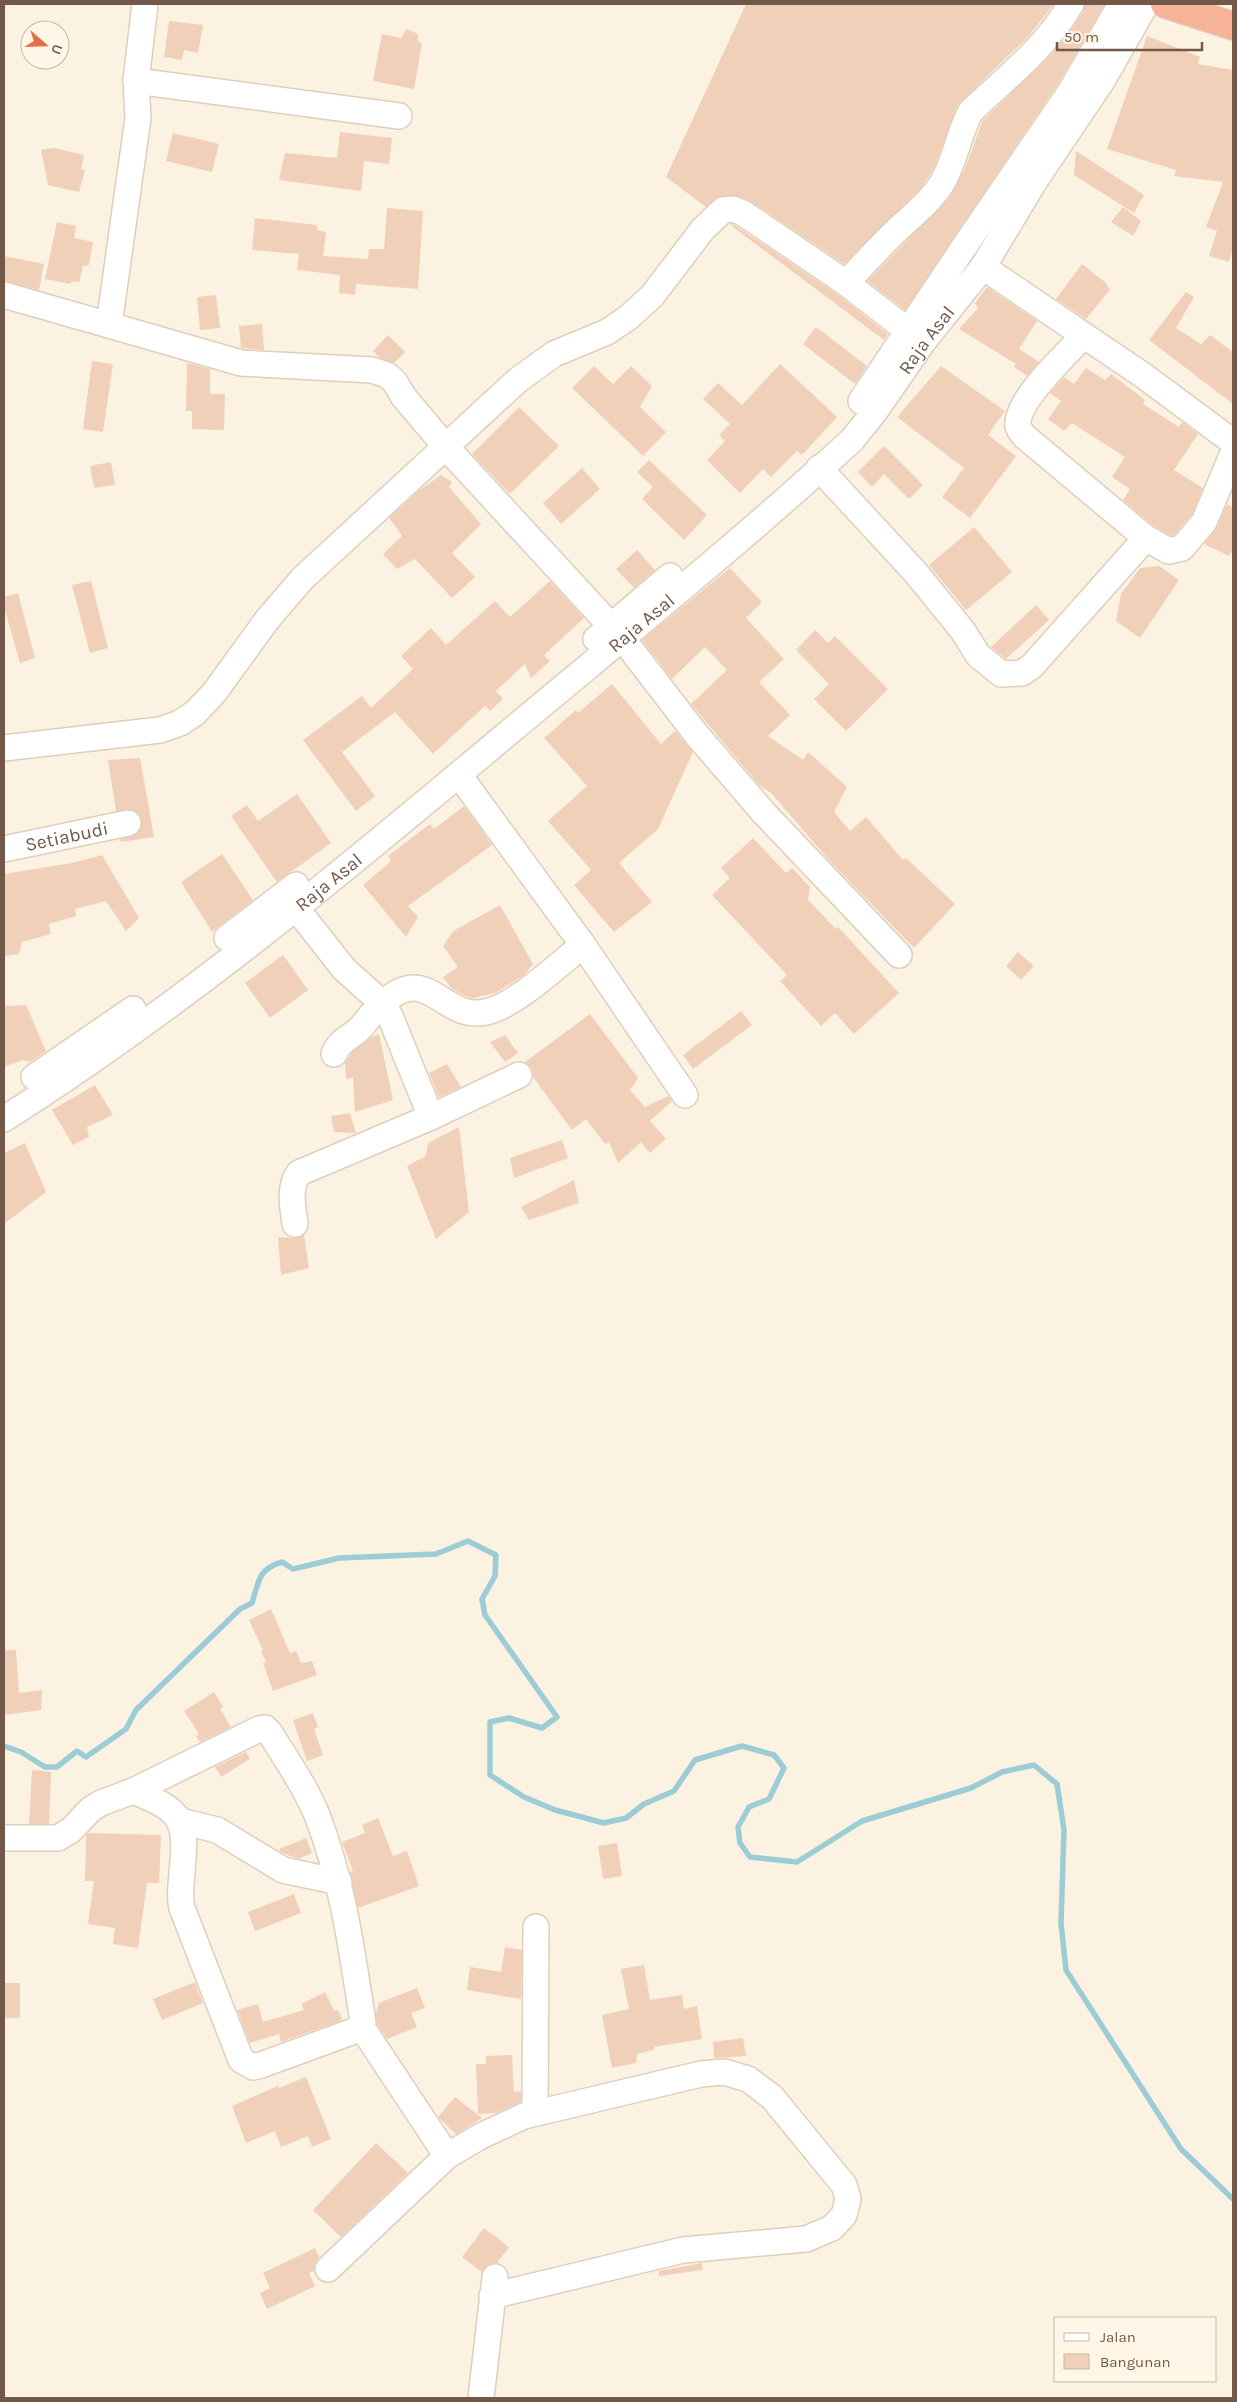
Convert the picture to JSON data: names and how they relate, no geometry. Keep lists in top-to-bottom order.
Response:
{
  "streets": {
    "street": ["Raja Asal", "Setiabudi"]
  },
  "legend": ["Jalan", "Bangunan"],
  "scale_bar": "50 m",
  "north": "right"
}
